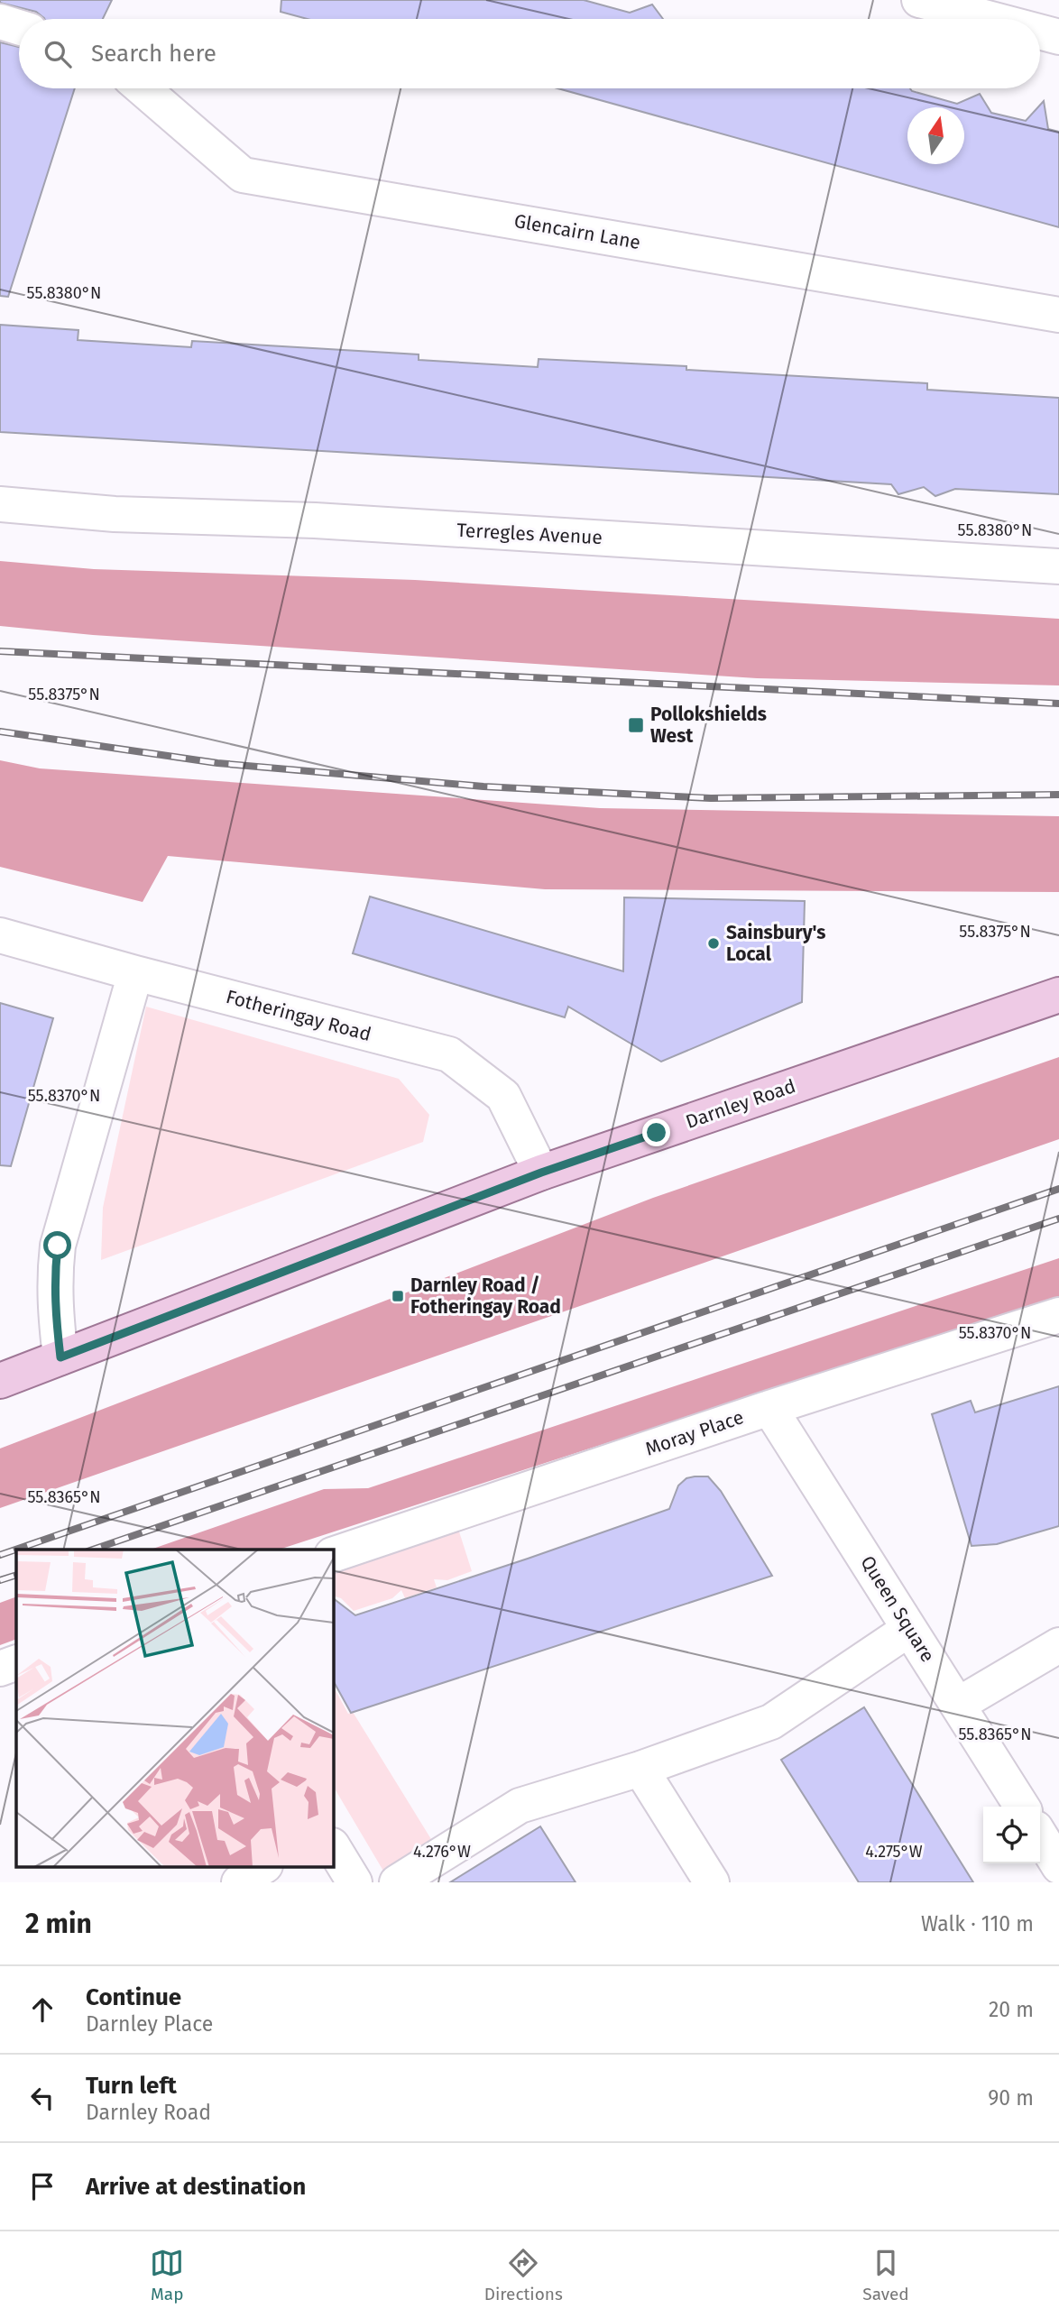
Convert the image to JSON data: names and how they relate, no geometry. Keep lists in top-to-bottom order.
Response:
{
  "streets": {
    "main road": ["Darnley Road"],
    "street": [
      "Glencairn Lane",
      "Terregles Avenue",
      "Fotheringay Road",
      "Moray Place",
      "Queen Square"
    ]
  },
  "crossings": [
    ["Fotheringay Road", "Darnley Road"],
    ["Moray Place", "Queen Square"]
  ],
  "places": {
    "transit": ["Pollokshields West", "Darnley Road / Fotheringay Road"],
    "other": ["Sainsbury's Local"]
  },
  "north": "top",
  "page": {
    "search": "Search here",
    "heading": ["2 min", "Walk · 110 m"],
    "list": [
      ["Continue", "Darnley Place", "20 m"],
      ["Turn left", "Darnley Road", "90 m"],
      "Arrive at destination"
    ],
    "nav": ["Map", "Directions", "Saved"]
  },
  "coordinates": [
    "55.8380°N",
    "55.8375°N",
    "55.8370°N",
    "55.8365°N",
    "4.276°W",
    "4.275°W"
  ]
}
